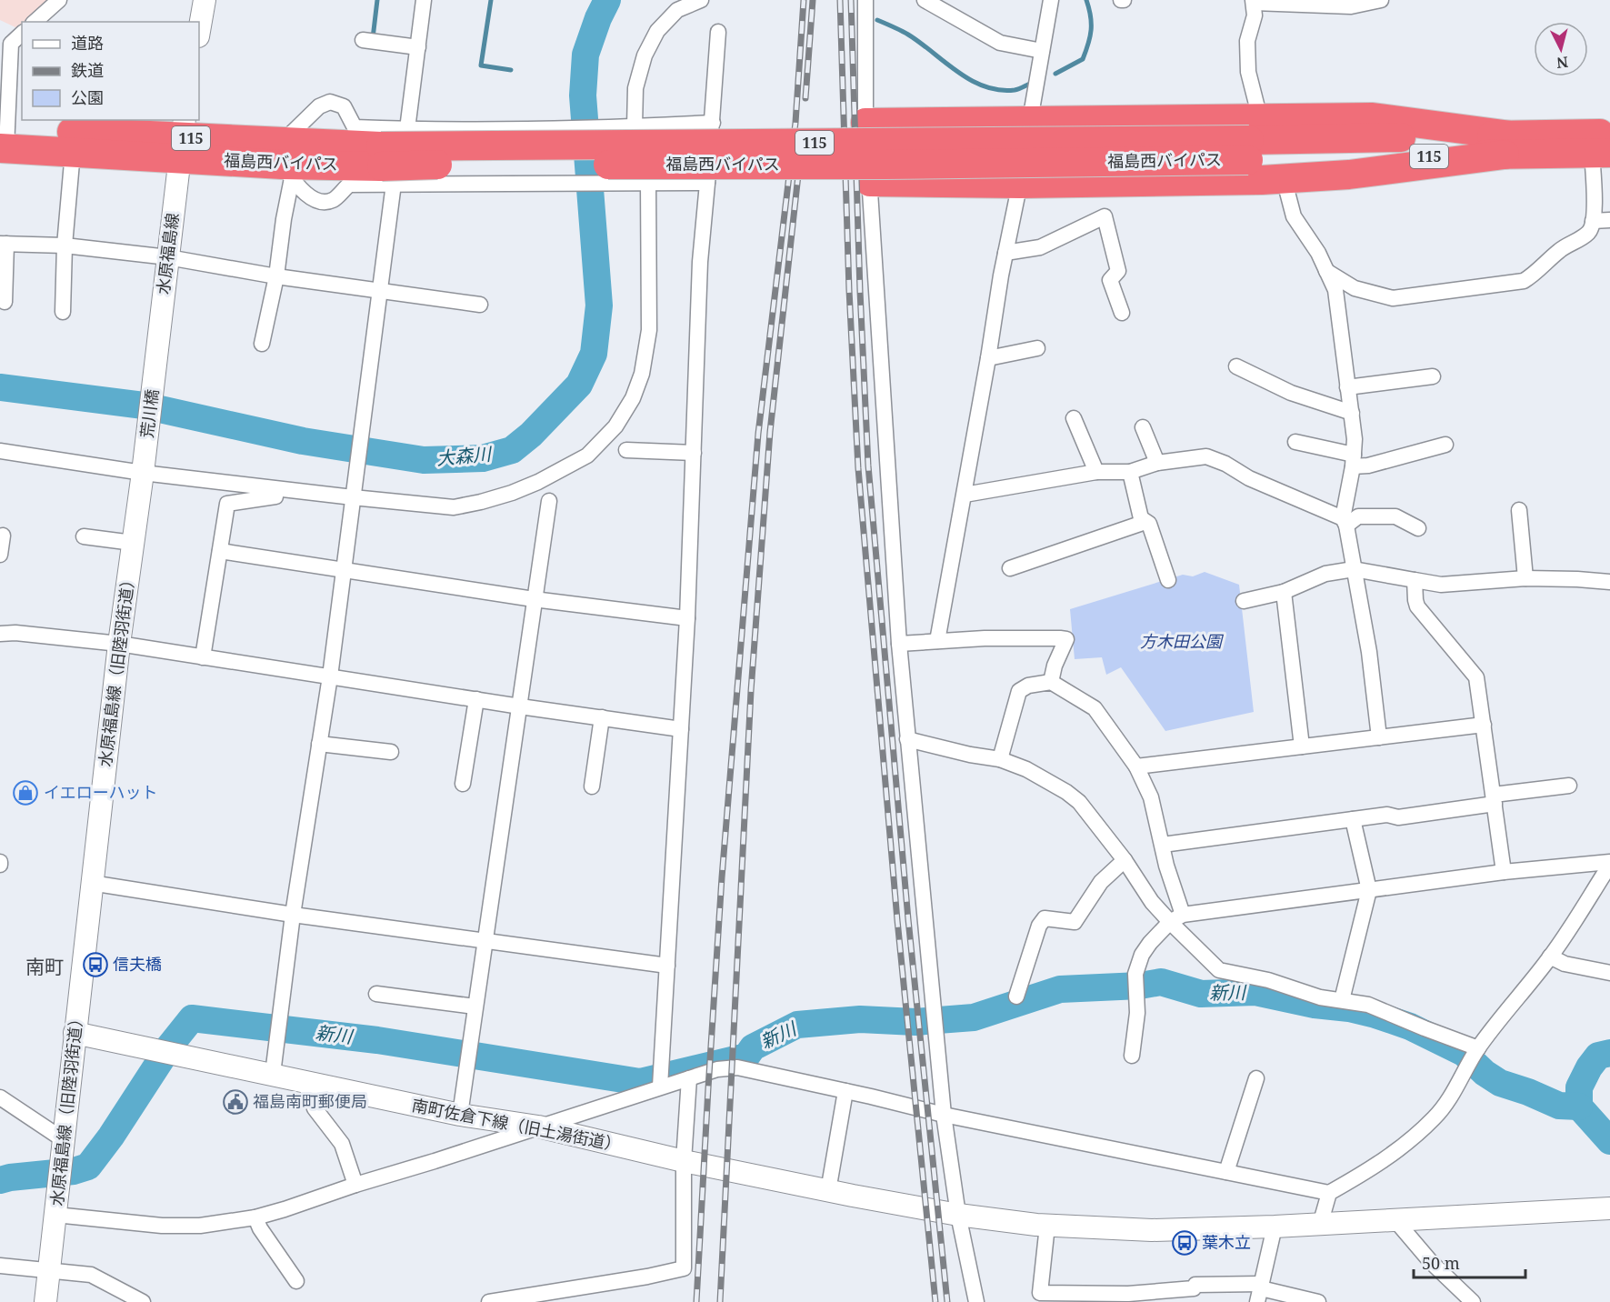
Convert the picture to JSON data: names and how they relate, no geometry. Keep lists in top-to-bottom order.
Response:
{
  "streets": {
    "highway": ["115", "福島西バイパス"],
    "street": [
      "水原福島線",
      "荒川橋",
      "水原福島線（旧陸羽街道）",
      "南町佐倉下線（旧土湯街道）"
    ]
  },
  "crossings": [
    ["福島西バイパス", "水原福島線"],
    ["水原福島線", "荒川橋"],
    ["荒川橋", "水原福島線（旧陸羽街道）"],
    ["水原福島線（旧陸羽街道）", "南町佐倉下線（旧土湯街道）"]
  ],
  "districts": ["南町"],
  "water": ["大森川", "新川"],
  "parks": ["方木田公園"],
  "places": {
    "shop": ["イエローハット"],
    "bus stop": ["信夫橋", "葉木立"],
    "public building": ["福島南町郵便局"]
  },
  "legend": ["道路", "鉄道", "公園"],
  "scale_bar": "50 m",
  "north": "bottom"
}
